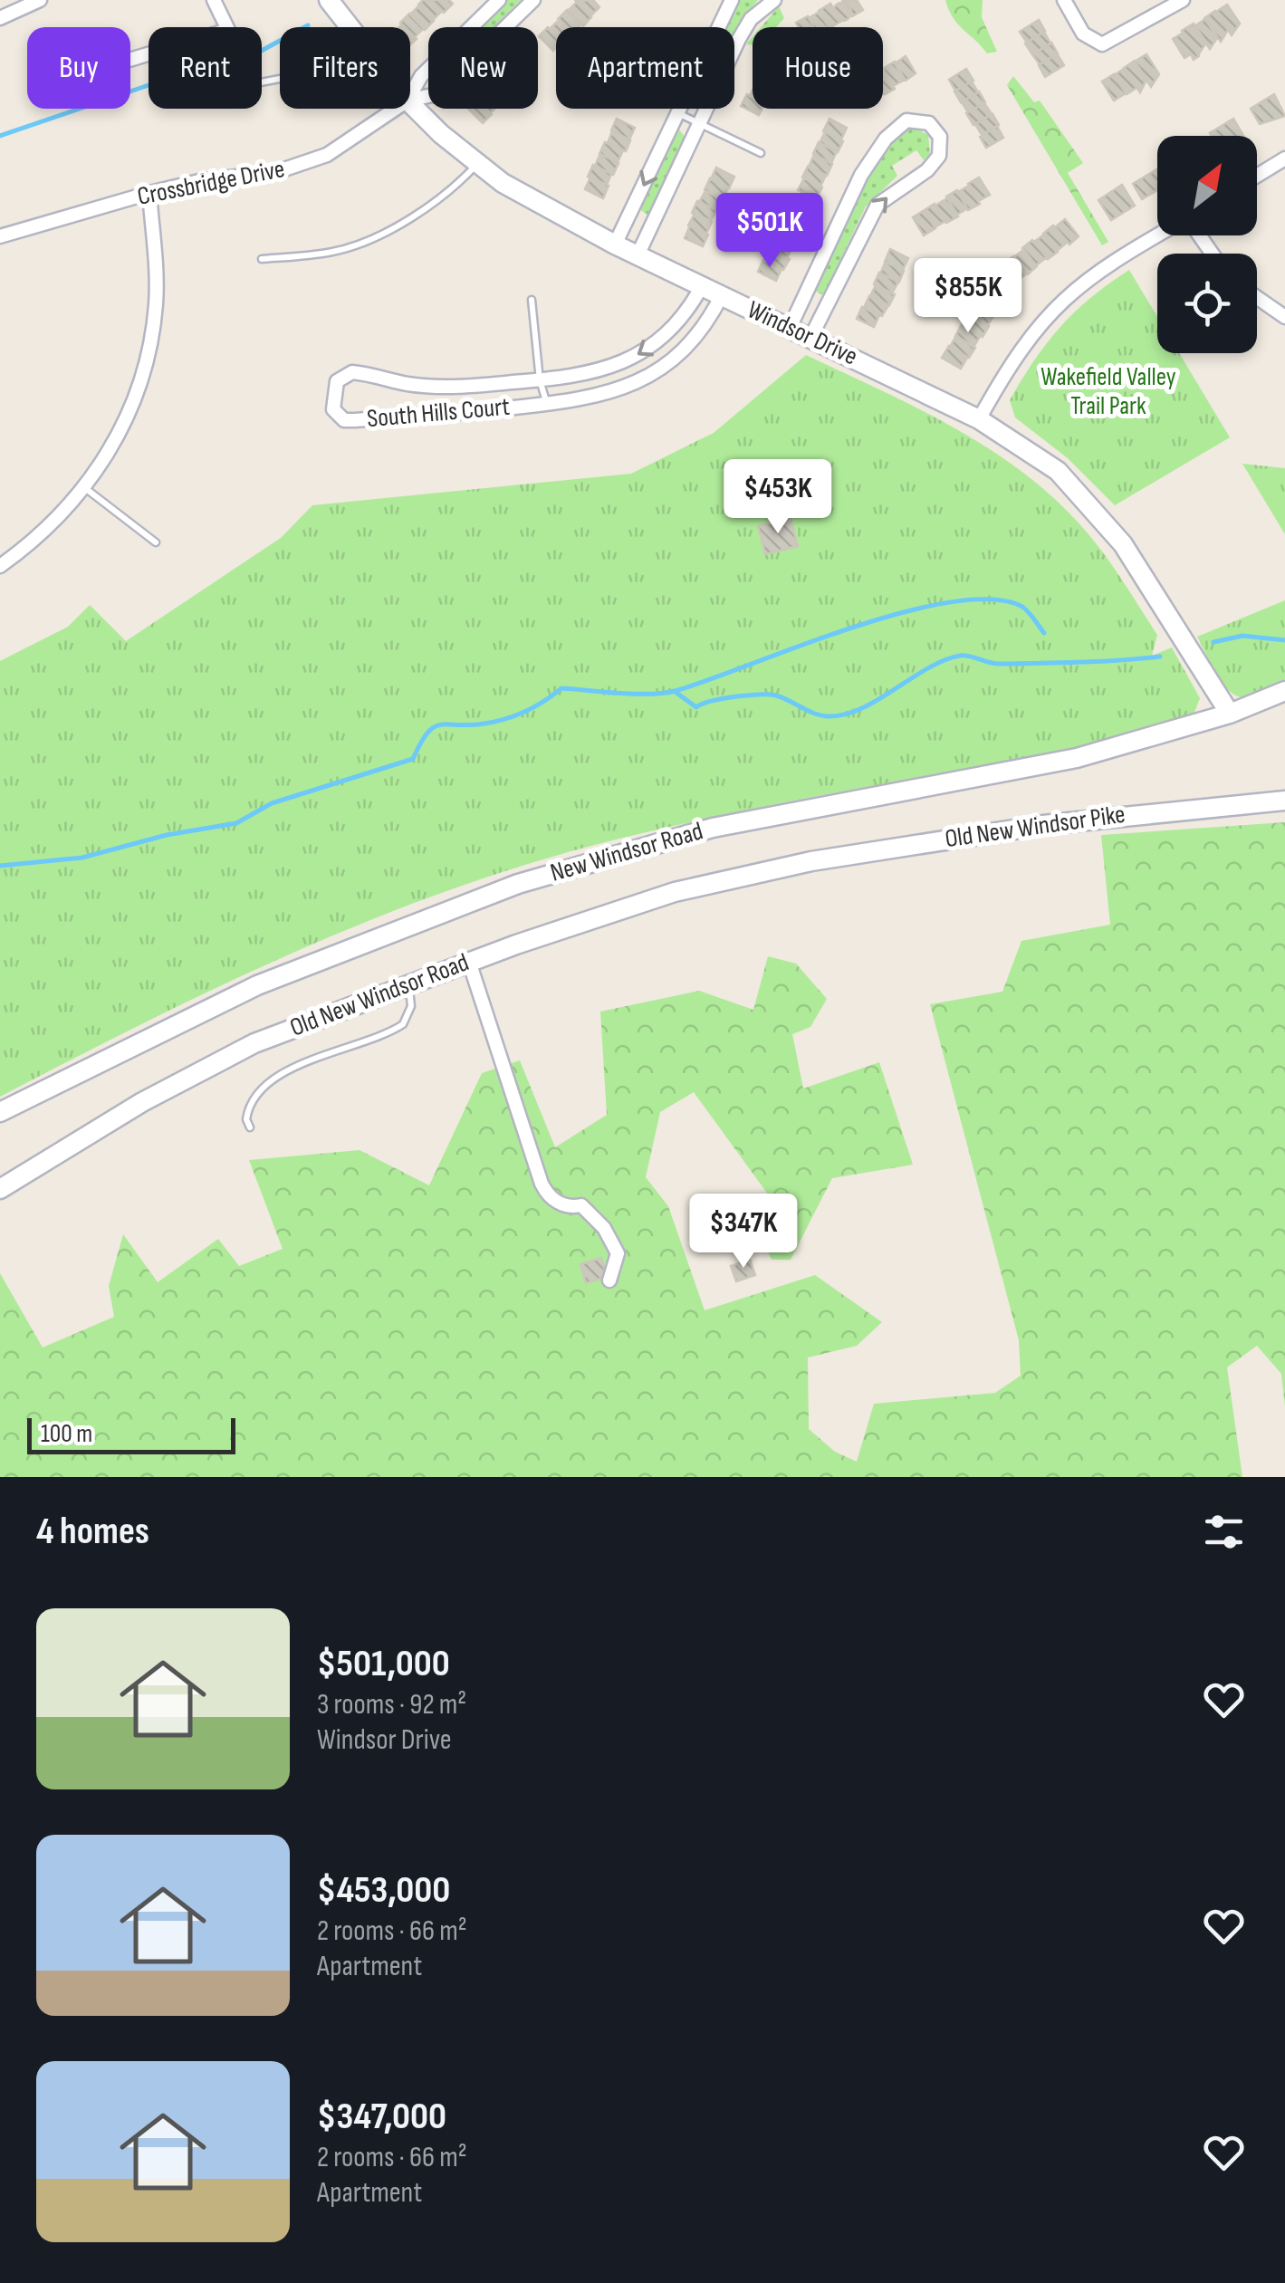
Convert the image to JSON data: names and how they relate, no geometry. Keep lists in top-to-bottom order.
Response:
{
  "streets": {
    "street": [
      "Crossbridge Drive",
      "Windsor Drive",
      "South Hills Court",
      "Old New Windsor Pike",
      "New Windsor Road",
      "Old New Windsor Road"
    ]
  },
  "crossings": [
    ["Windsor Drive", "South Hills Court"],
    ["Windsor Drive", "New Windsor Road"],
    ["Old New Windsor Pike", "Old New Windsor Road"]
  ],
  "parks": ["Wakefield Valley Trail Park"],
  "scale_bar": "100 m",
  "north": "top right",
  "page": {
    "chip": [
      "Buy",
      "Rent",
      "Filters",
      "New",
      "Apartment",
      "House"
    ],
    "price": [
      "$501K",
      "$855K",
      "$453K",
      "$347K"
    ],
    "scale": "100 m",
    "heading": "4 homes",
    "list": [
      {
        "name": "$501,000",
        "note": "3 rooms · 92 m² · Windsor Drive"
      },
      {
        "name": "$453,000",
        "note": "2 rooms · 66 m² · Apartment"
      },
      {
        "name": "$347,000",
        "note": "2 rooms · 66 m² · Apartment"
      }
    ]
  }
}
